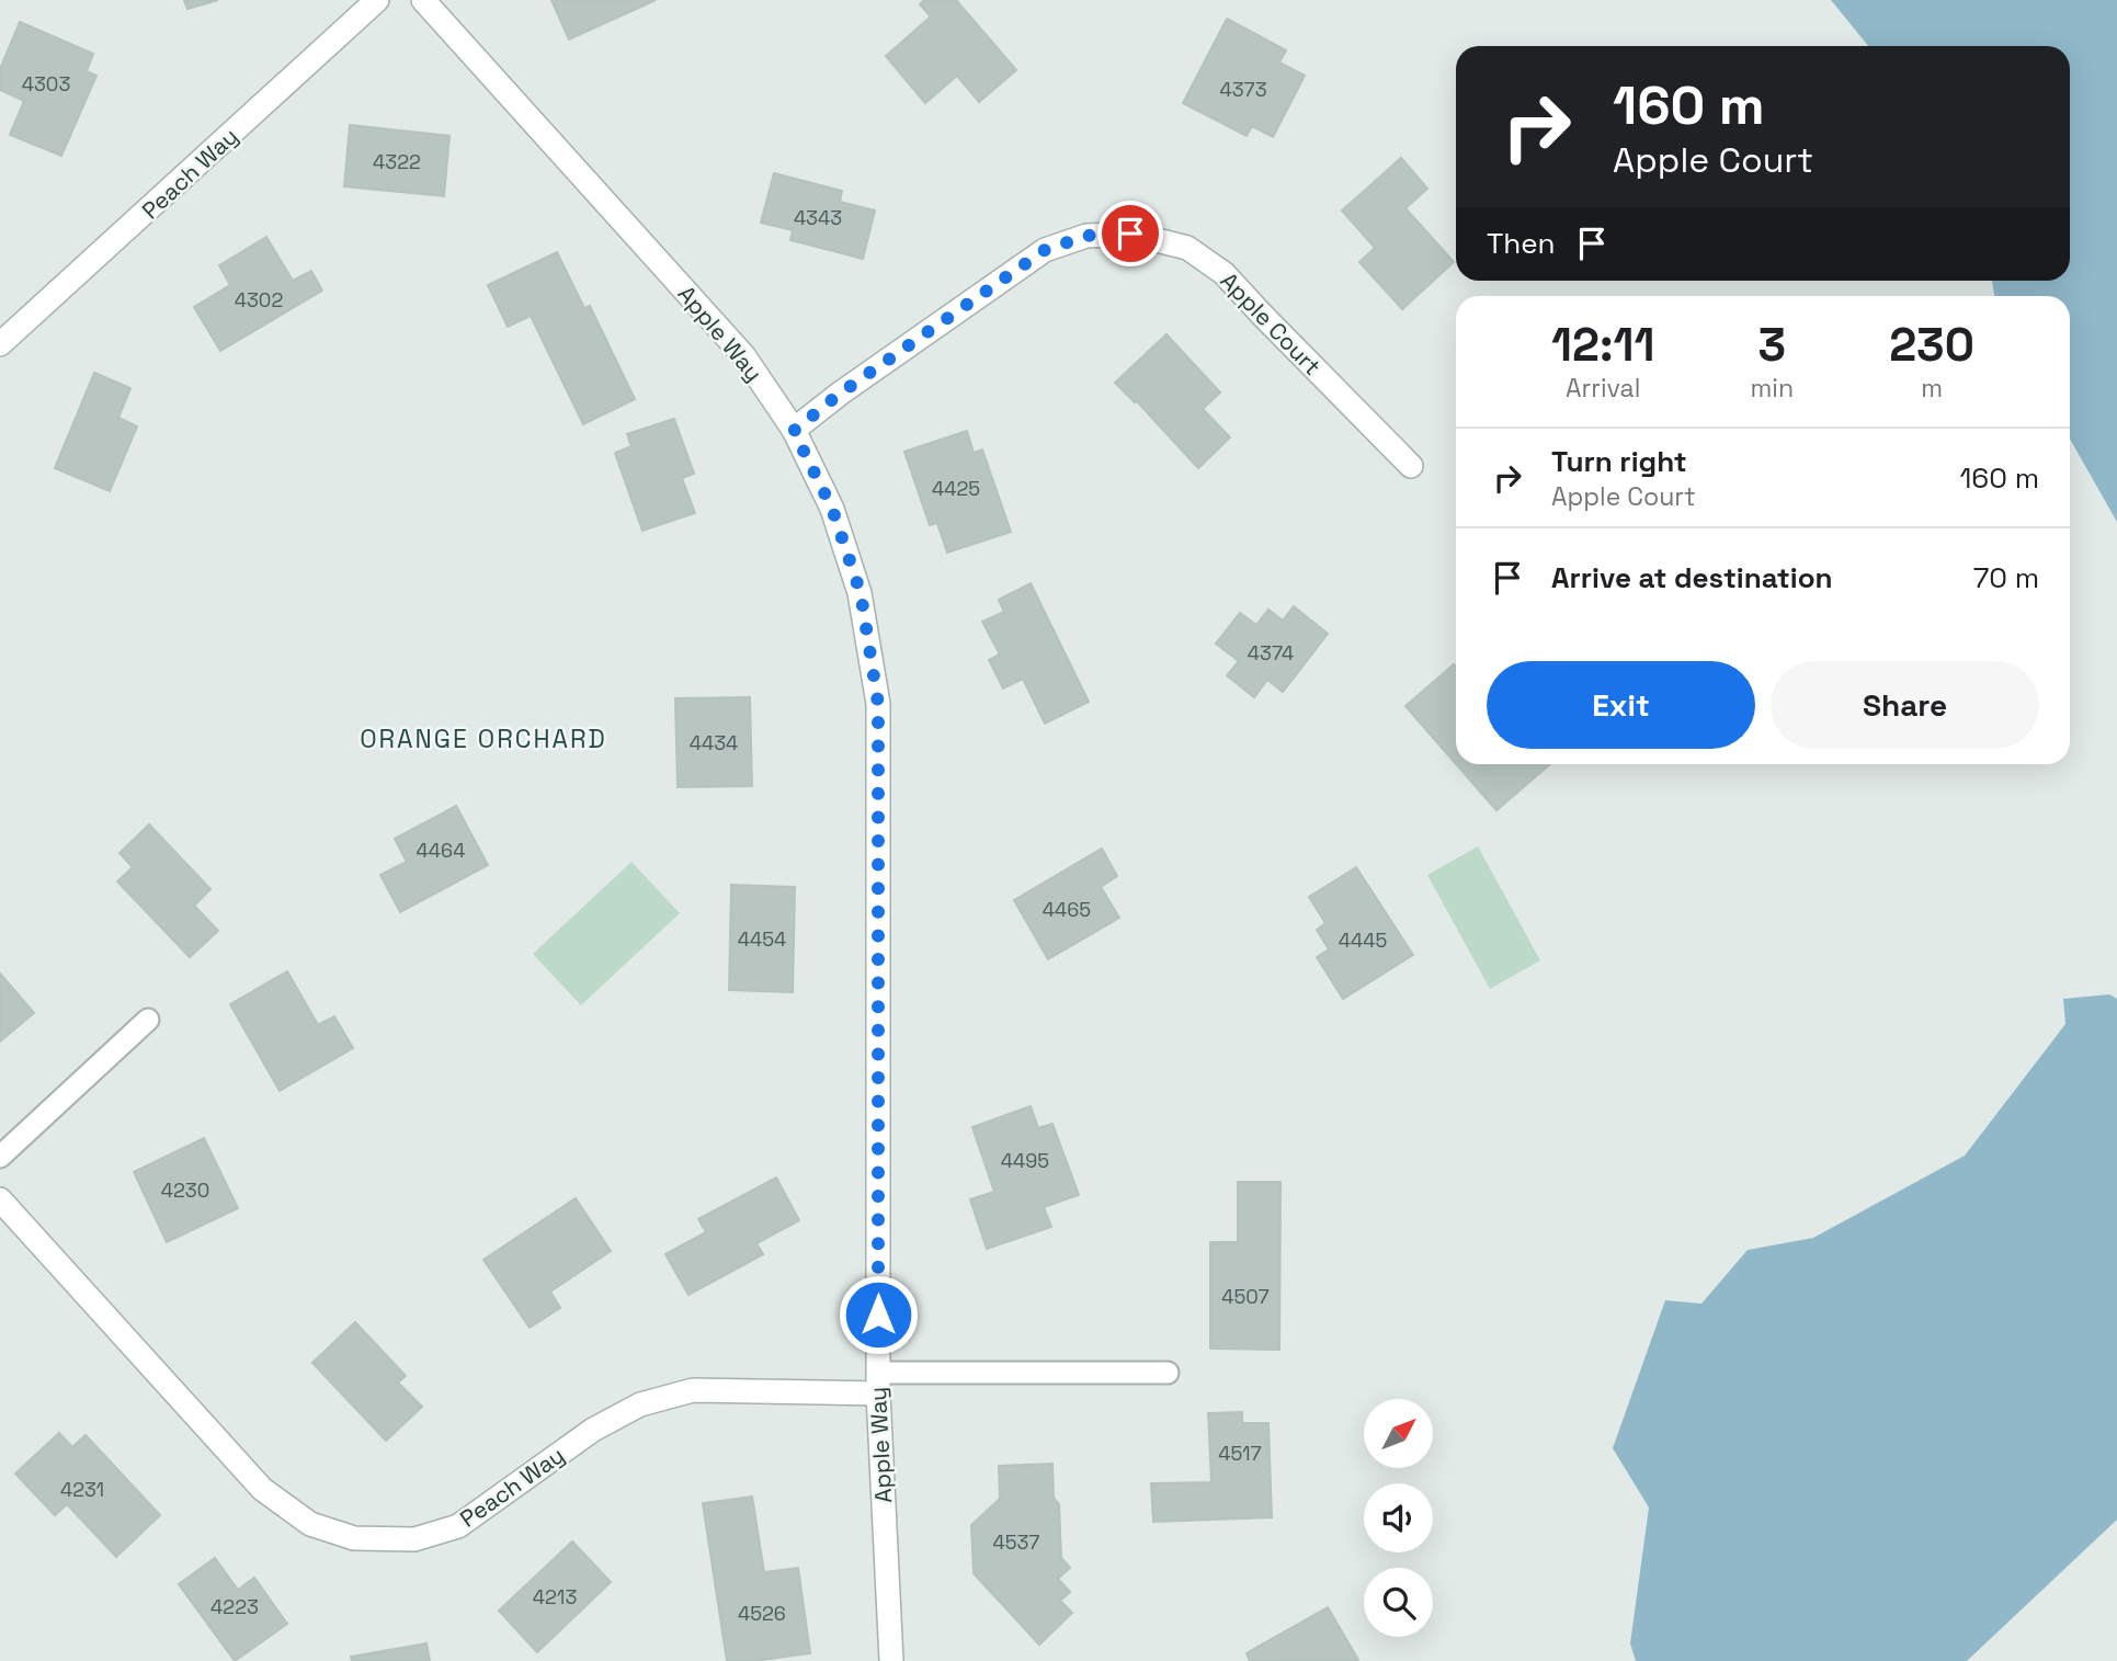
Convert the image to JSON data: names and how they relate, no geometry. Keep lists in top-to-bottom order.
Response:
{
  "streets": {
    "street": ["Peach Way", "Apple Court", "Apple Way"]
  },
  "crossings": [
    ["Peach Way", "Apple Way"],
    ["Apple Court", "Apple Way"]
  ],
  "districts": ["ORANGE ORCHARD"],
  "house_numbers": [
    "4303",
    "4373",
    "4322",
    "4343",
    "4302",
    "4425",
    "4374",
    "4434",
    "4464",
    "4465",
    "4454",
    "4445",
    "4495",
    "4230",
    "4507",
    "4517",
    "4231",
    "4537",
    "4213",
    "4223",
    "4526"
  ],
  "north": "top right",
  "page": {
    "turn": ["160 m", "Apple Court"],
    "then": "Then",
    "eta": [
      "12:11",
      "Arrival",
      "3",
      "min",
      "230",
      "m"
    ],
    "list": [
      {
        "name": "Turn right",
        "note": "Apple Court",
        "value": "160 m"
      },
      {
        "name": "Arrive at destination",
        "value": "70 m"
      }
    ],
    "buttons": ["Exit", "Share"]
  }
}
